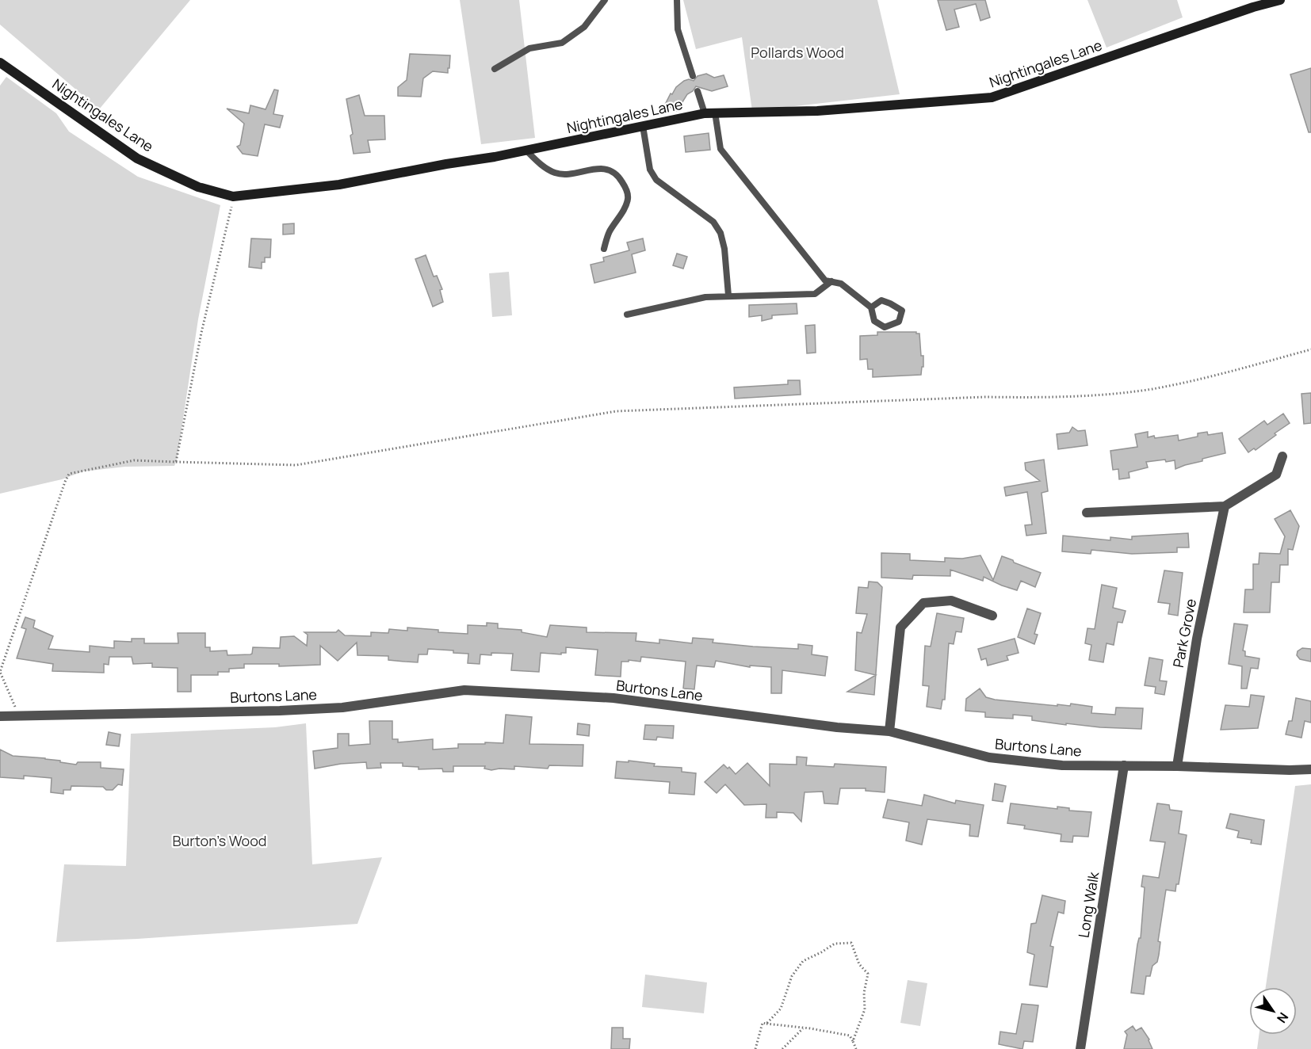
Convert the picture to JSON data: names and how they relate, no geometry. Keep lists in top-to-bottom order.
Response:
{
  "streets": {
    "main road": ["Nightingales Lane"],
    "street": ["Park Grove", "Burtons Lane", "Long Walk"]
  },
  "crossings": [
    ["Park Grove", "Burtons Lane"],
    ["Burtons Lane", "Long Walk"]
  ],
  "parks": ["Pollards Wood", "Burton's Wood"],
  "north": "bottom right"
}
